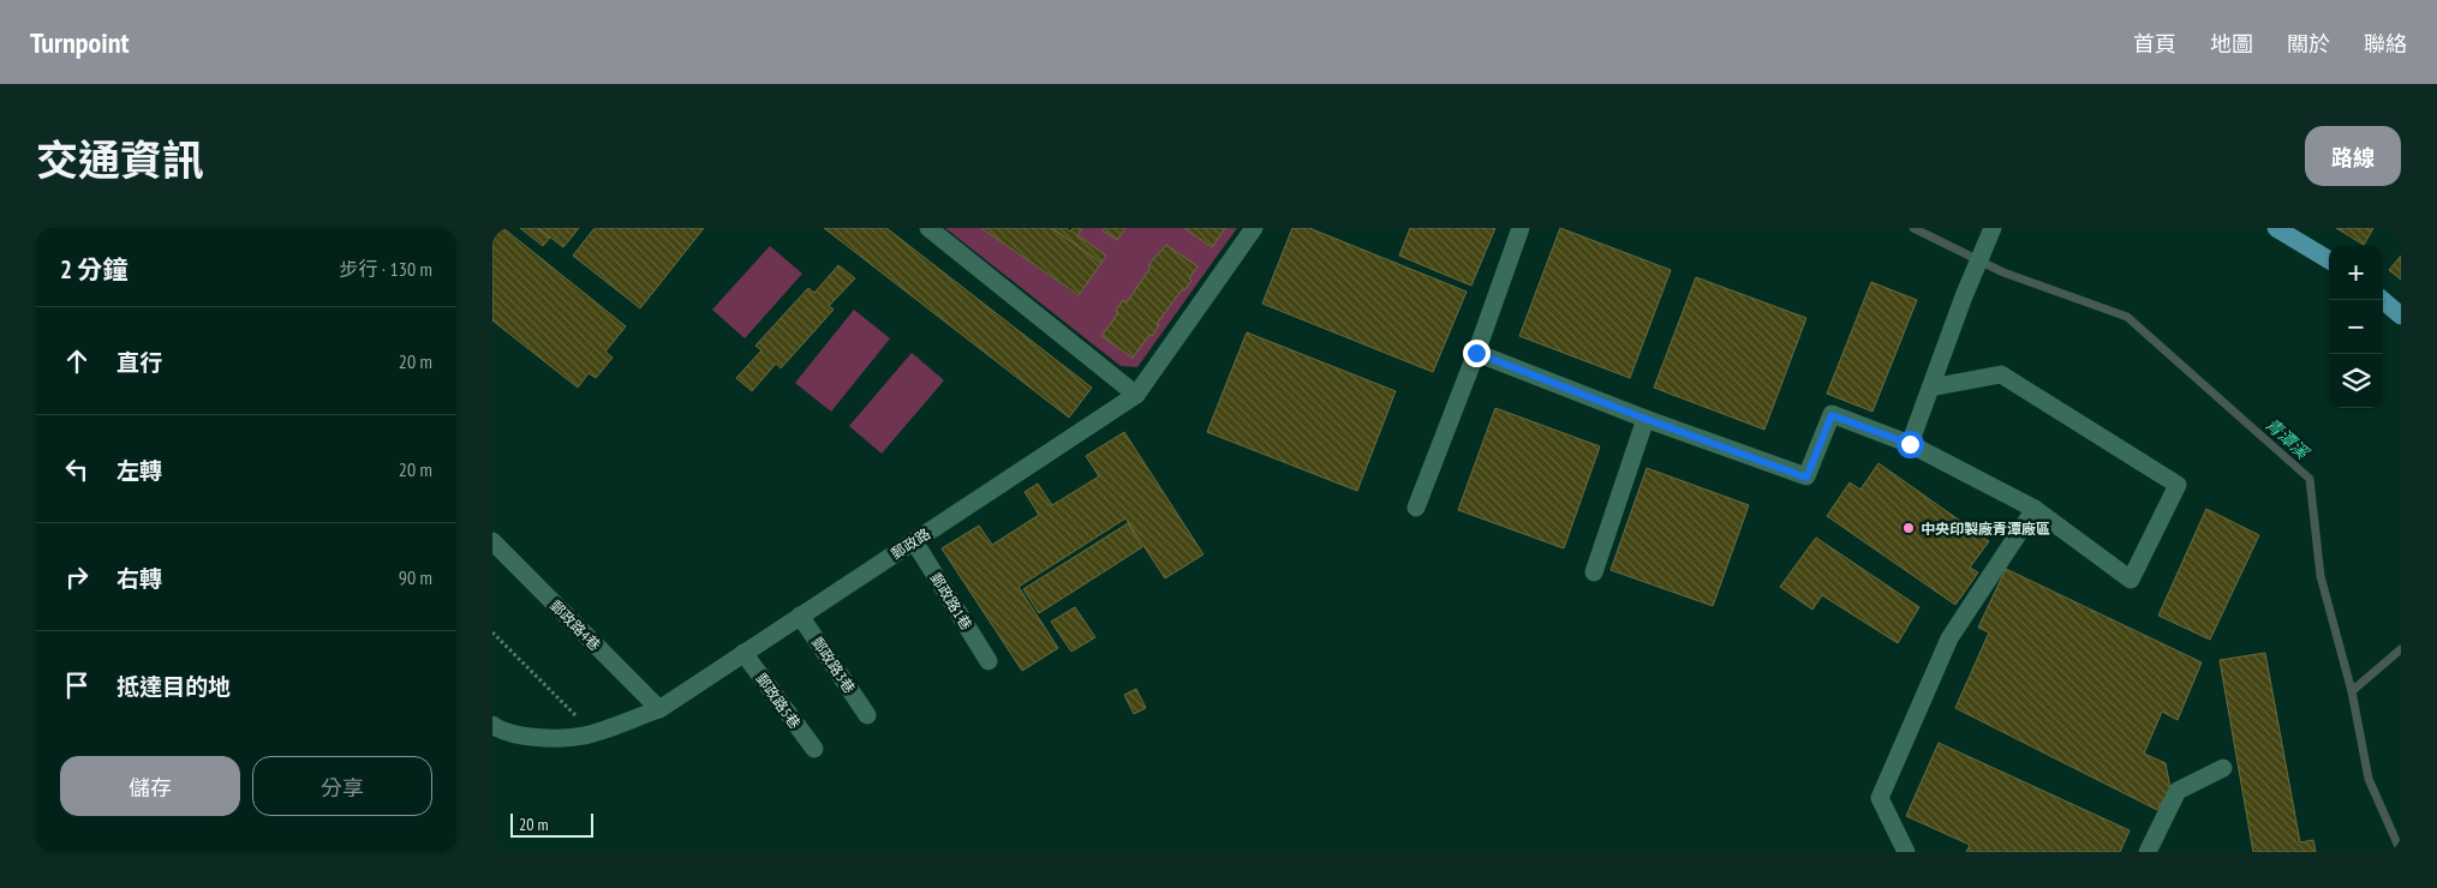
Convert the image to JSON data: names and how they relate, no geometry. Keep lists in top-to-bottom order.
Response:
{
  "streets": {
    "lane": [
      "郵政路",
      "郵政路1巷",
      "郵政路4巷",
      "郵政路3巷",
      "郵政路5巷"
    ]
  },
  "crossings": [
    ["郵政路", "郵政路1巷"],
    ["郵政路", "郵政路4巷"],
    ["郵政路", "郵政路3巷"],
    ["郵政路", "郵政路5巷"]
  ],
  "water": ["青潭溪"],
  "places": ["中央印製廠青潭廠區"],
  "scale_bar": "20 m",
  "page": {
    "header": "Turnpoint",
    "nav": [
      "首頁",
      "地圖",
      "關於",
      "聯絡"
    ],
    "title": "交通資訊",
    "buttons": [
      "路線",
      ["儲存", "分享"]
    ],
    "heading": ["2 分鐘", "步行 · 130 m"],
    "map_buttons": ["+", "−"],
    "list": [
      ["直行", "20 m"],
      ["左轉", "20 m"],
      ["右轉", "90 m"],
      "抵達目的地"
    ],
    "scale": "20 m"
  }
}
